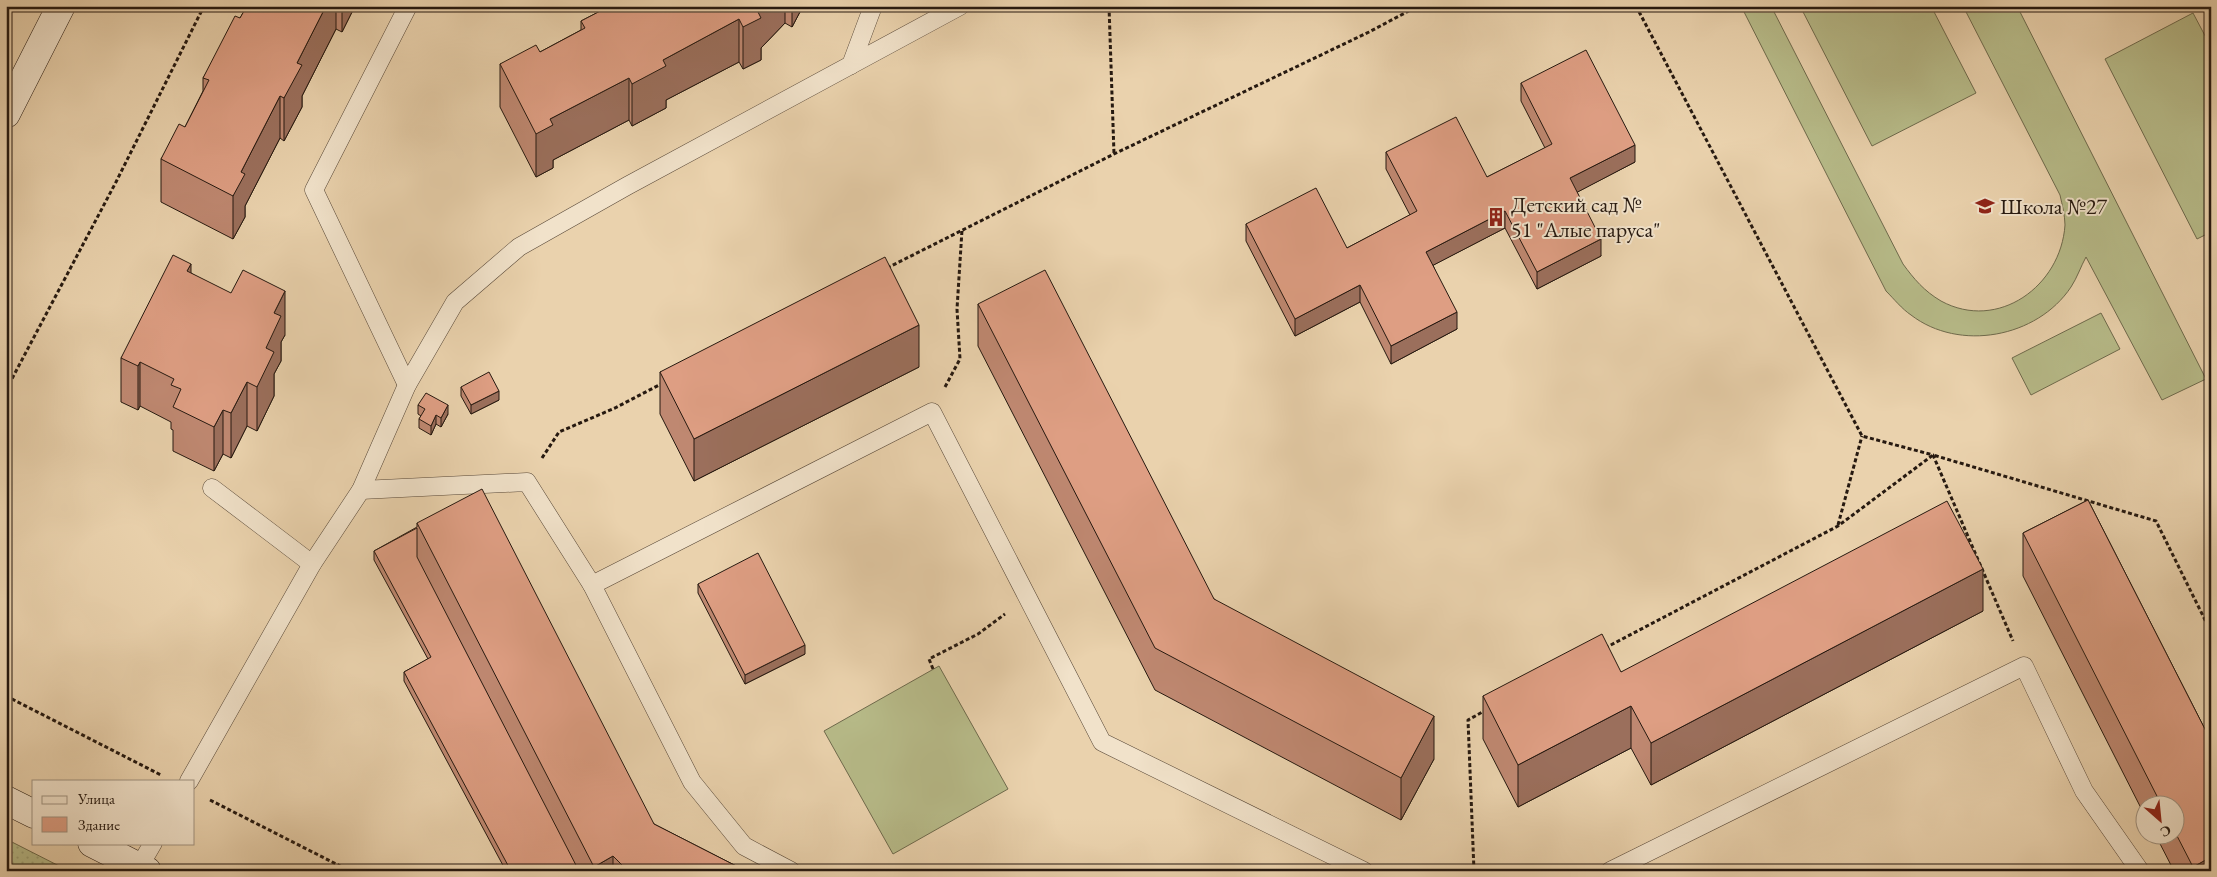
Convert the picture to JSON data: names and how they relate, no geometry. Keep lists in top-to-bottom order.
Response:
{
  "places": {
    "school or university": ["Школа №27"],
    "building": ["Детский сад № 51 \"Алые паруса\""]
  },
  "legend": ["Улица", "Здание"],
  "north": "bottom right"
}
